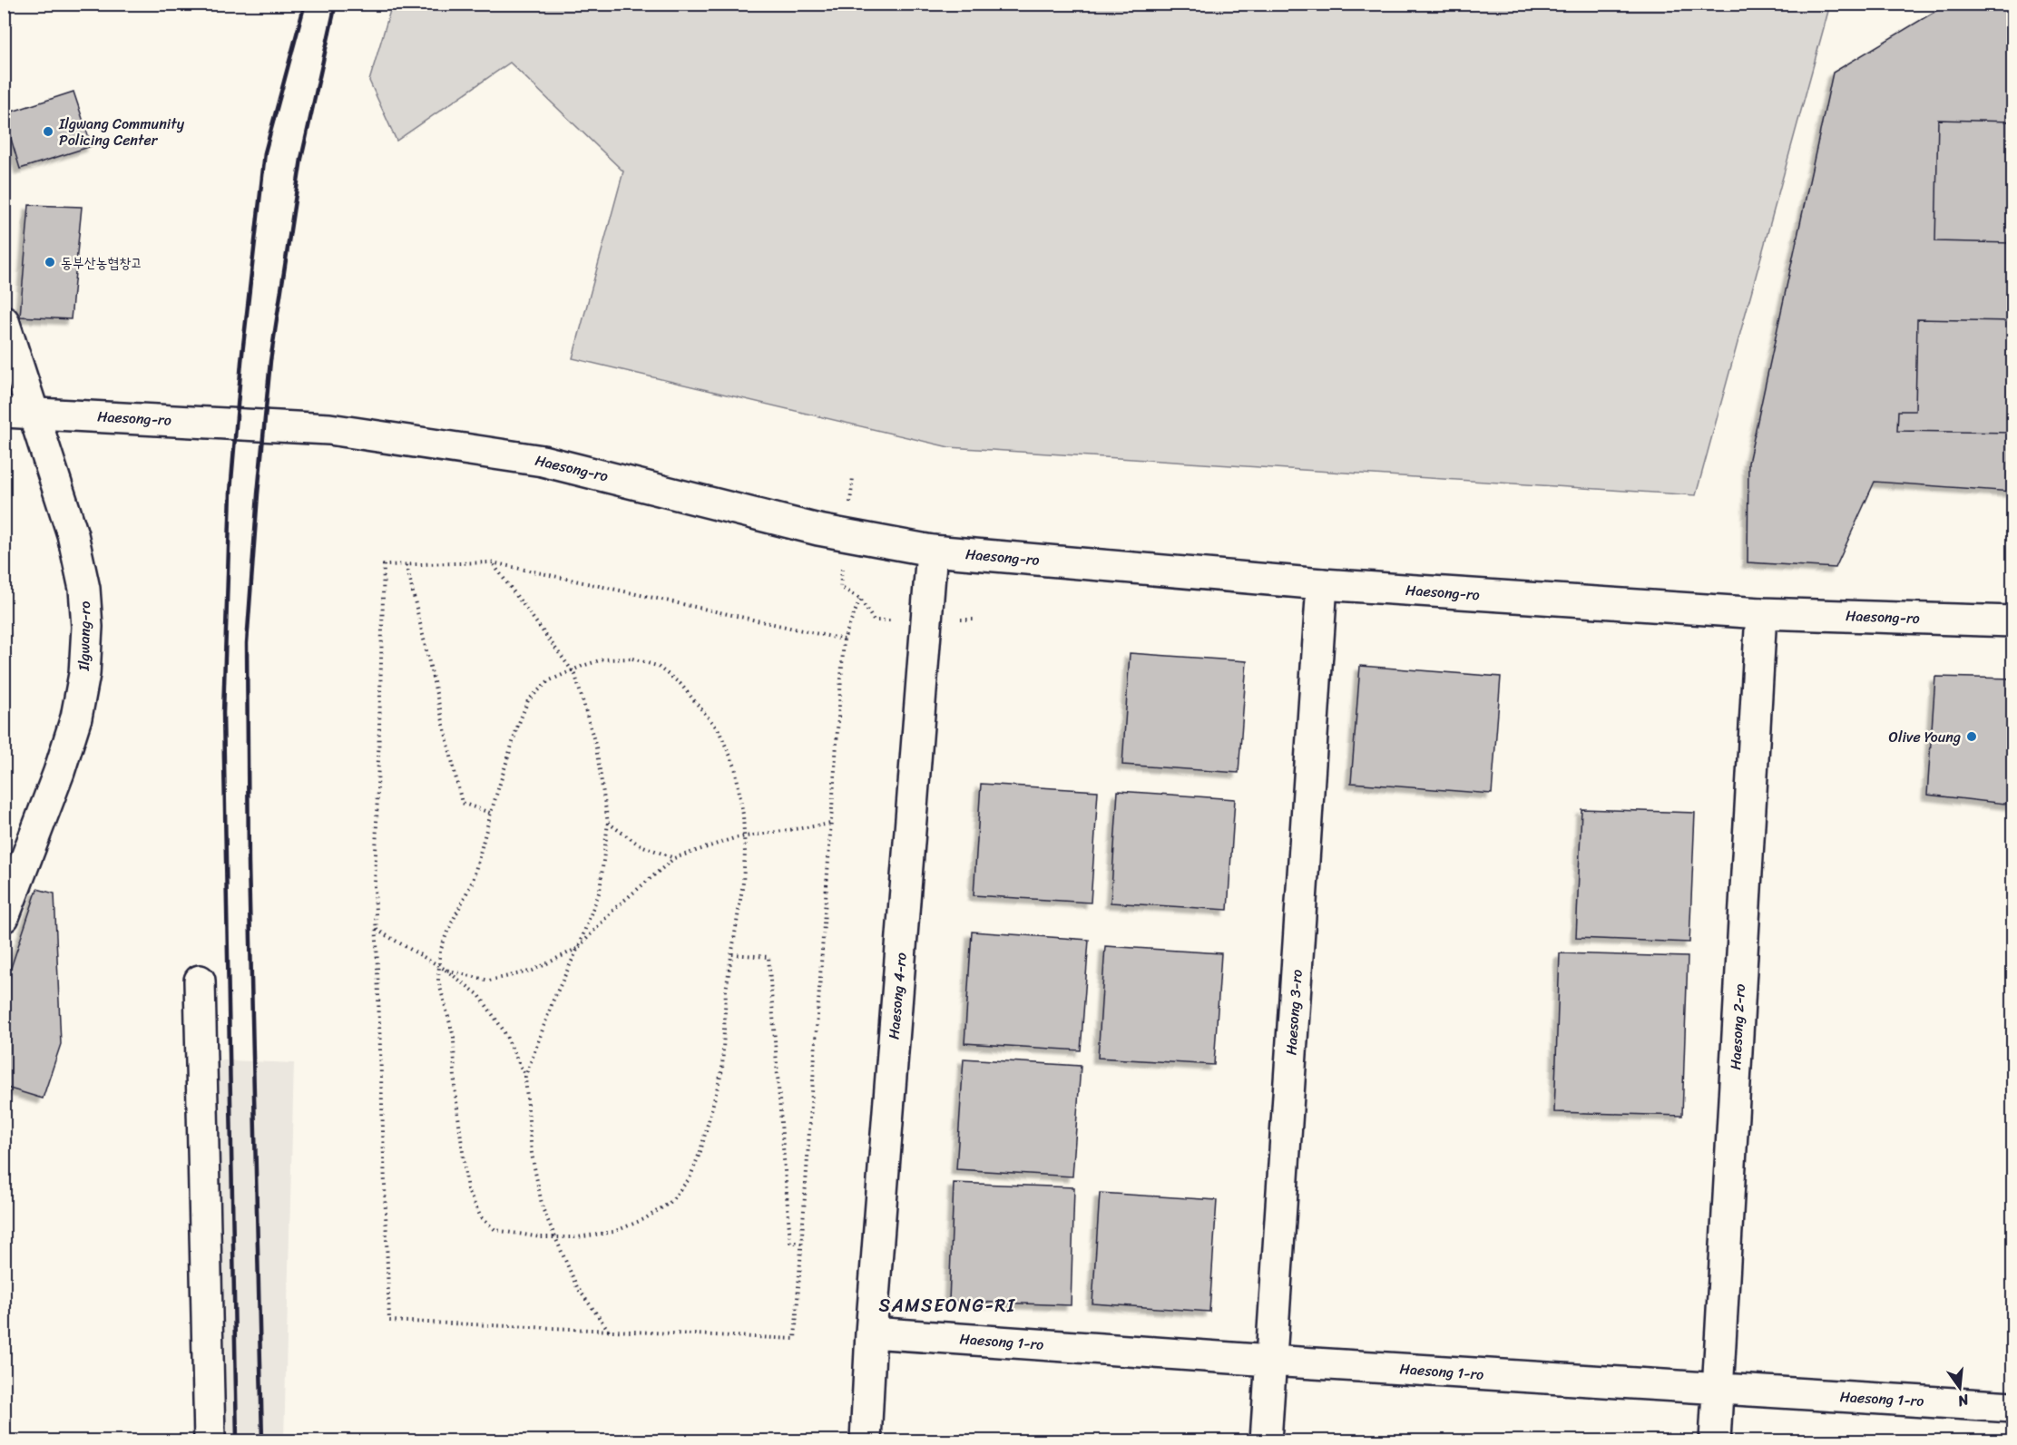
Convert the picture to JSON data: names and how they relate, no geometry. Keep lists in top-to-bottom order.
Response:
{
  "streets": {
    "street": [
      "Haesong-ro",
      "Ilgwang-ro",
      "Haesong 4-ro",
      "Haesong 3-ro",
      "Haesong 2-ro",
      "Haesong 1-ro"
    ]
  },
  "crossings": [
    ["Haesong-ro", "Ilgwang-ro"],
    ["Haesong-ro", "Haesong 4-ro"],
    ["Haesong-ro", "Haesong 3-ro"],
    ["Haesong-ro", "Haesong 2-ro"],
    ["Haesong 4-ro", "Haesong 1-ro"],
    ["Haesong 3-ro", "Haesong 1-ro"],
    ["Haesong 2-ro", "Haesong 1-ro"]
  ],
  "districts": ["SAMSEONG-RI"],
  "places": ["Ilgwang Community Policing Center", "동부산농협창고", "Olive Young"],
  "north": "bottom"
}
